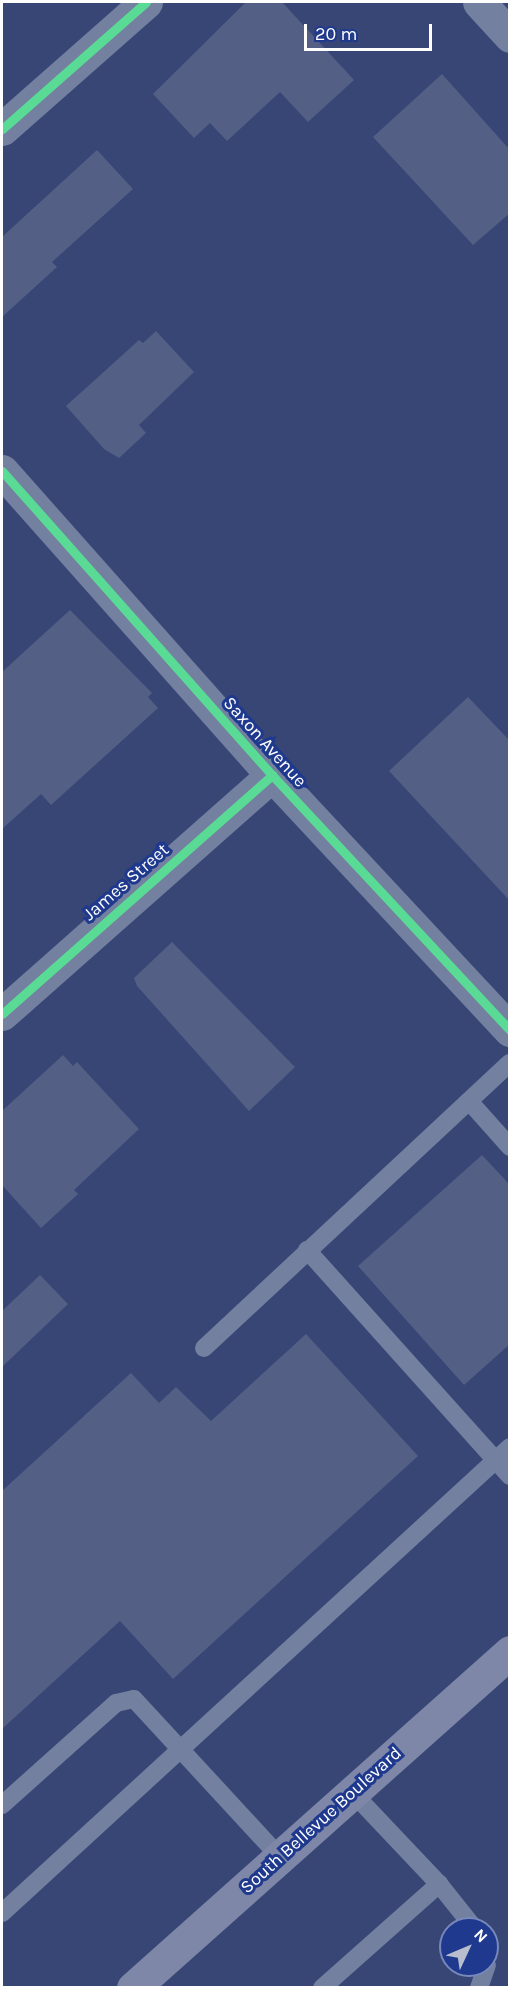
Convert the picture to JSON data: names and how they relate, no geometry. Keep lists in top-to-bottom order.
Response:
{
  "streets": {
    "main road": ["South Bellevue Boulevard"],
    "street": ["Saxon Avenue", "James Street"]
  },
  "crossings": [
    ["Saxon Avenue", "James Street"]
  ],
  "scale_bar": "20 m",
  "north": "top right"
}
